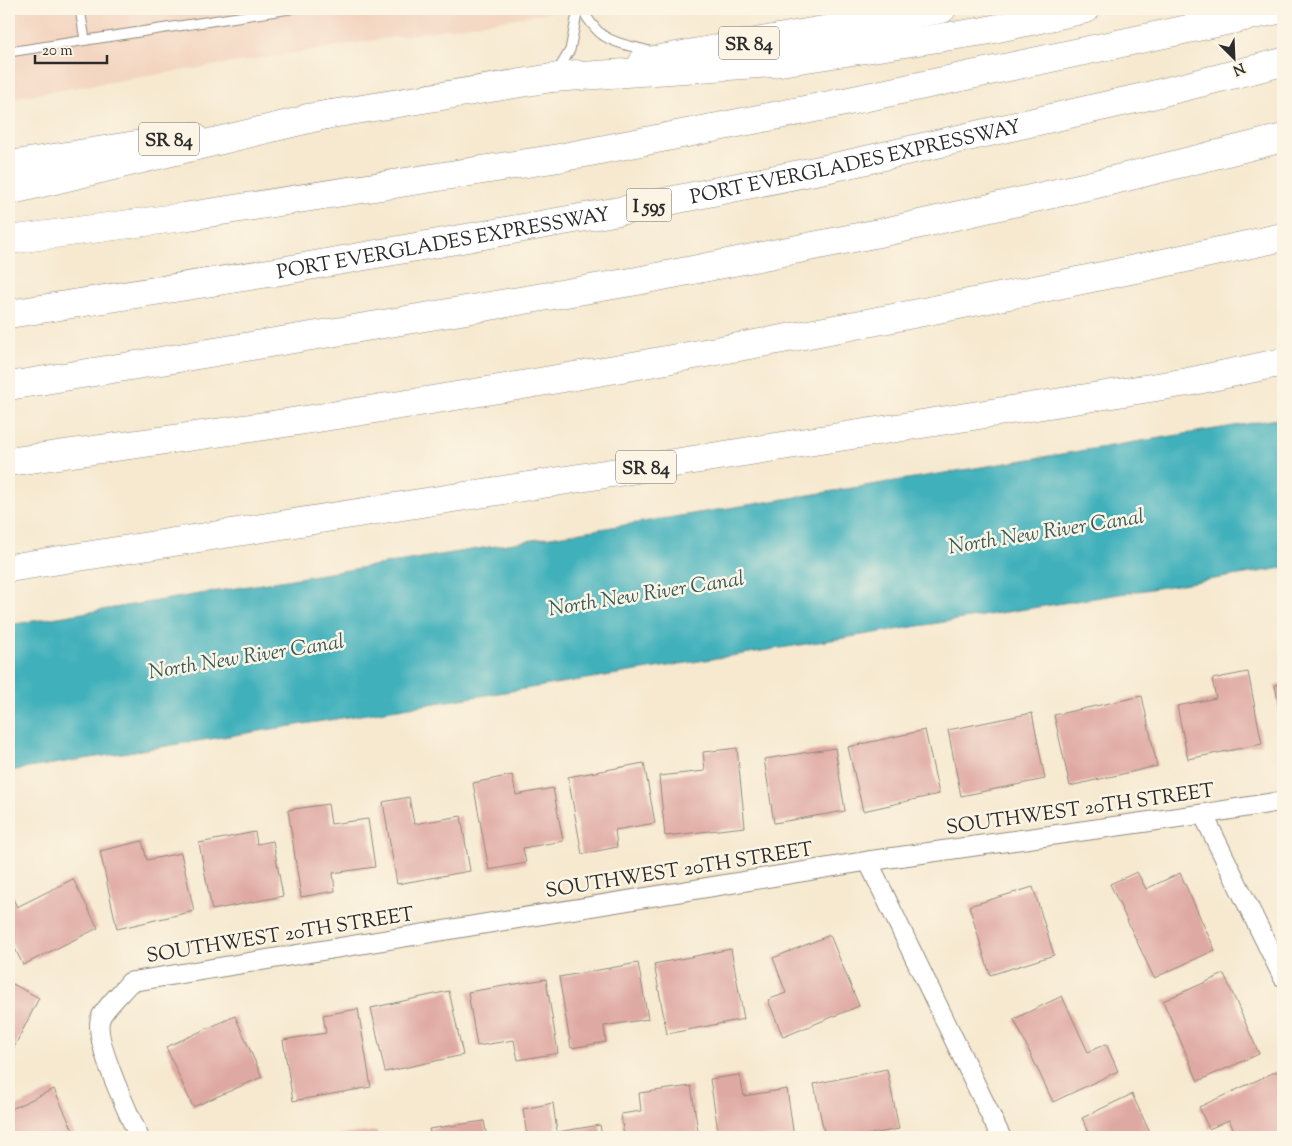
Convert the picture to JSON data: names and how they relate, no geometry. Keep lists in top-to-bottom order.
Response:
{
  "streets": {
    "main road": ["SR 84", "PORT EVERGLADES EXPRESSWAY", "I 595"],
    "street": ["SOUTHWEST 20TH STREET"]
  },
  "water": ["North New River Canal"],
  "scale_bar": "20 m",
  "north": "bottom right"
}
